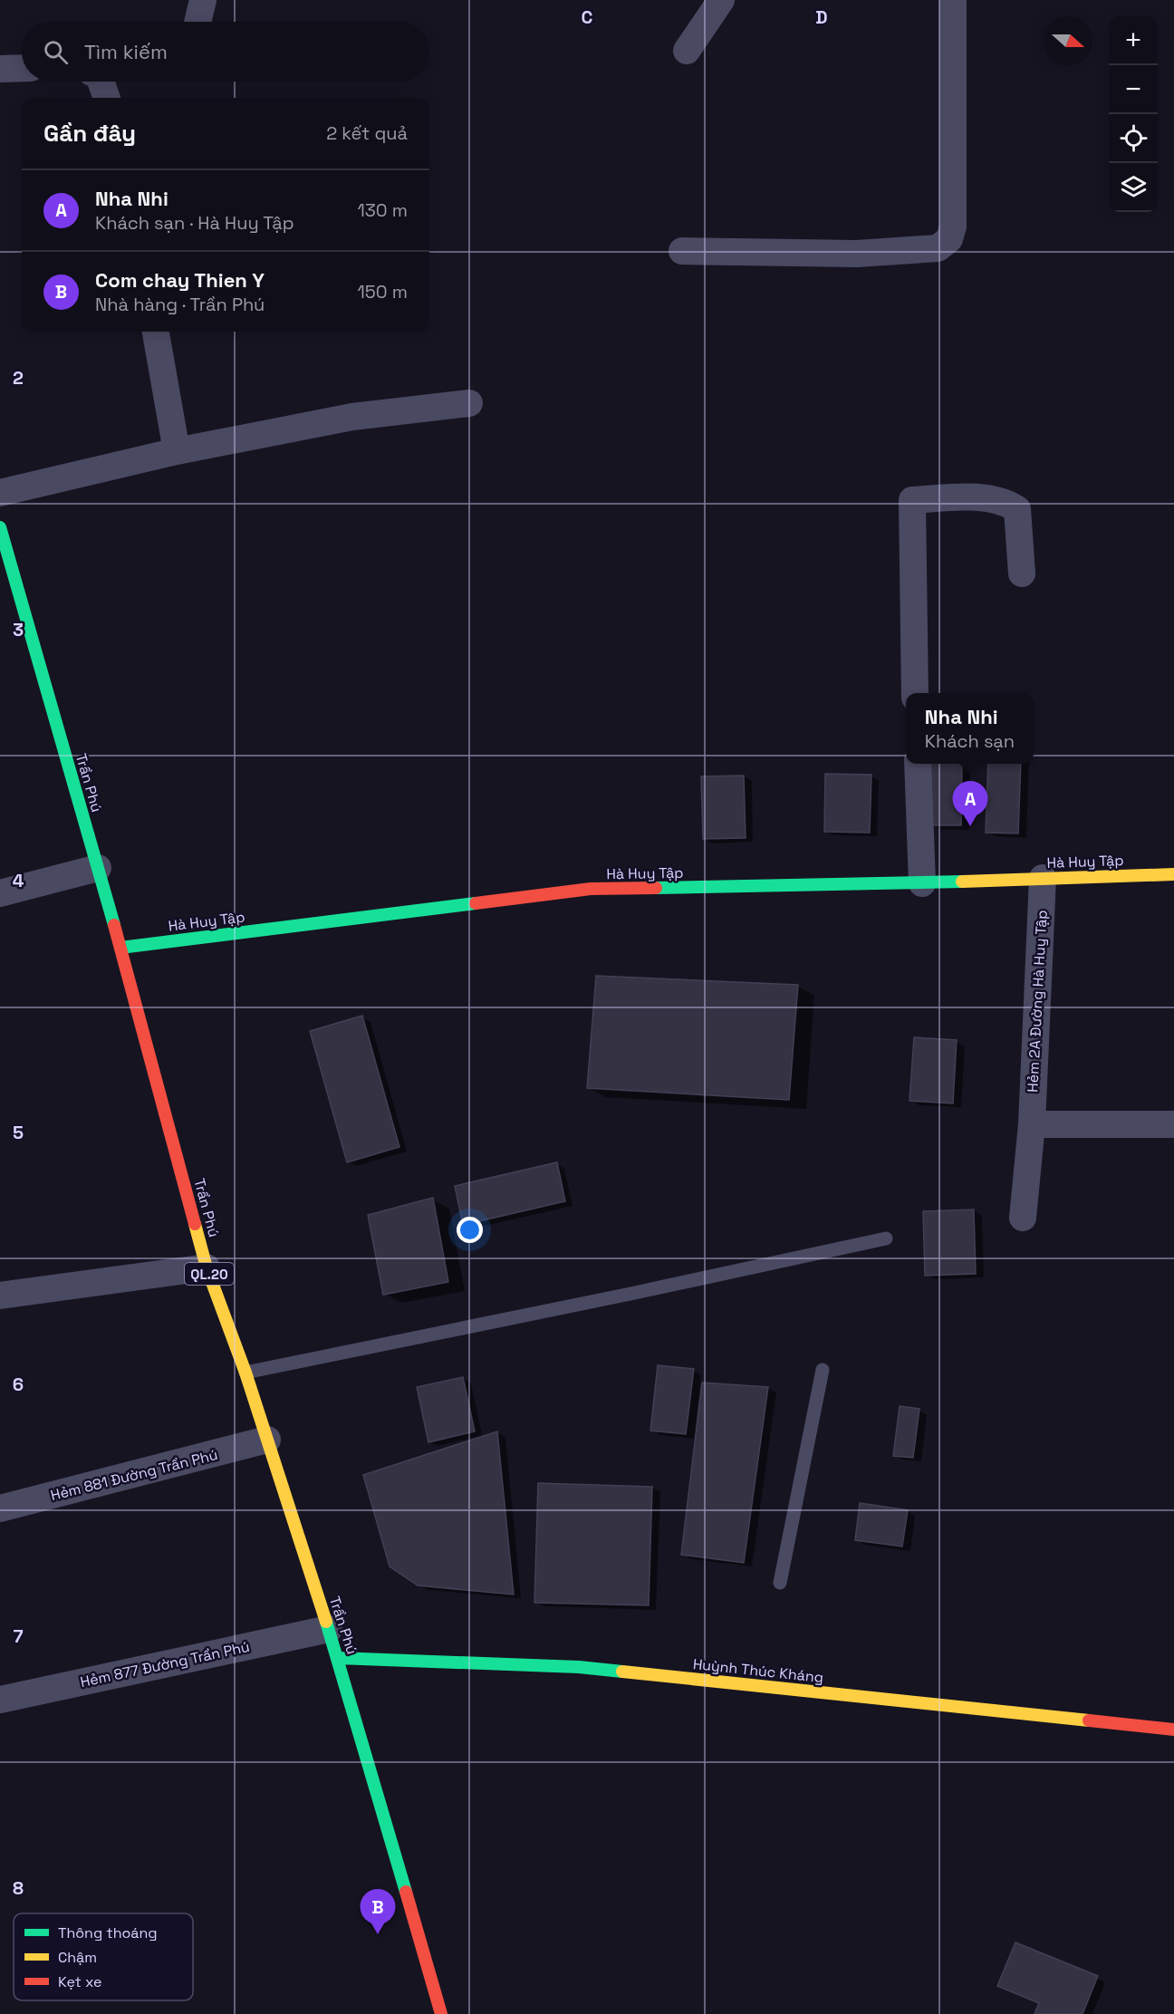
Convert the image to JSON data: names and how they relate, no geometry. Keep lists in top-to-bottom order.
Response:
{
  "streets": {
    "main road": [
      "Trần Phú",
      "Hà Huy Tập",
      "QL.20",
      "Huỳnh Thúc Kháng"
    ],
    "street": ["Hẻm 2A Đường Hà Huy Tập", "Hẻm 881 Đường Trần Phú", "Hẻm 877 Đường Trần Phú"]
  },
  "crossings": [
    ["Trần Phú", "Hà Huy Tập"],
    ["Trần Phú", "Hẻm 881 Đường Trần Phú"],
    ["Trần Phú", "Hẻm 877 Đường Trần Phú"],
    ["Trần Phú", "Huỳnh Thúc Kháng"],
    ["Hà Huy Tập", "Hẻm 2A Đường Hà Huy Tập"]
  ],
  "legend": ["Thông thoáng", "Chậm", "Kẹt xe"],
  "north": "right",
  "page": {
    "map_buttons": ["+", "−"],
    "search": "Tìm kiếm",
    "heading": ["Gần đây", "2 kết quả"],
    "list": [
      {
        "mark": "A",
        "name": "Nha Nhi",
        "note": "Khách sạn · Hà Huy Tập",
        "value": "130 m"
      },
      {
        "mark": "B",
        "name": "Com chay Thien Y",
        "note": "Nhà hàng · Trần Phú",
        "value": "150 m"
      }
    ],
    "popup": ["Nha Nhi", "Khách sạn"],
    "pins": ["A", "B"]
  },
  "grid": {
    "columns": ["C", "D"],
    "rows": [
      "2",
      "3",
      "4",
      "5",
      "6",
      "7",
      "8"
    ]
  }
}
